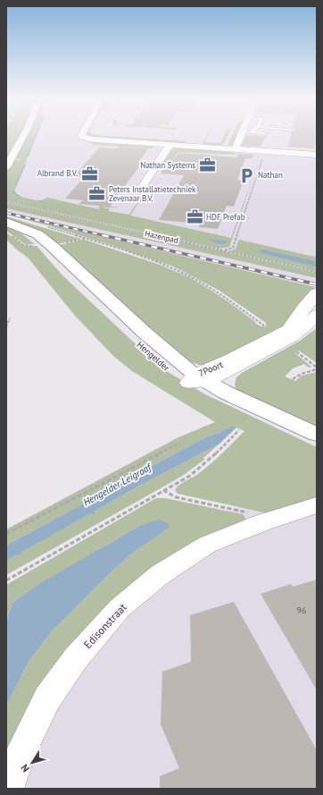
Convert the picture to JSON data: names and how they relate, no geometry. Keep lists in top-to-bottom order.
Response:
{
  "streets": {
    "main road": ["Hengelder"],
    "street": ["7Poort", "Edisonstraat"],
    "path": ["Hazenpad"]
  },
  "crossings": [
    ["Hengelder", "7Poort"]
  ],
  "water": ["Hengelder Leigraaf"],
  "places": {
    "office": [
      "Nathan Systems",
      "Albrand B.V.",
      "Peters Installatietechniek Zevenaar B.V.",
      "HDF Prefab"
    ],
    "parking": ["Nathan"]
  },
  "house_numbers": ["96"],
  "north": "bottom left"
}
